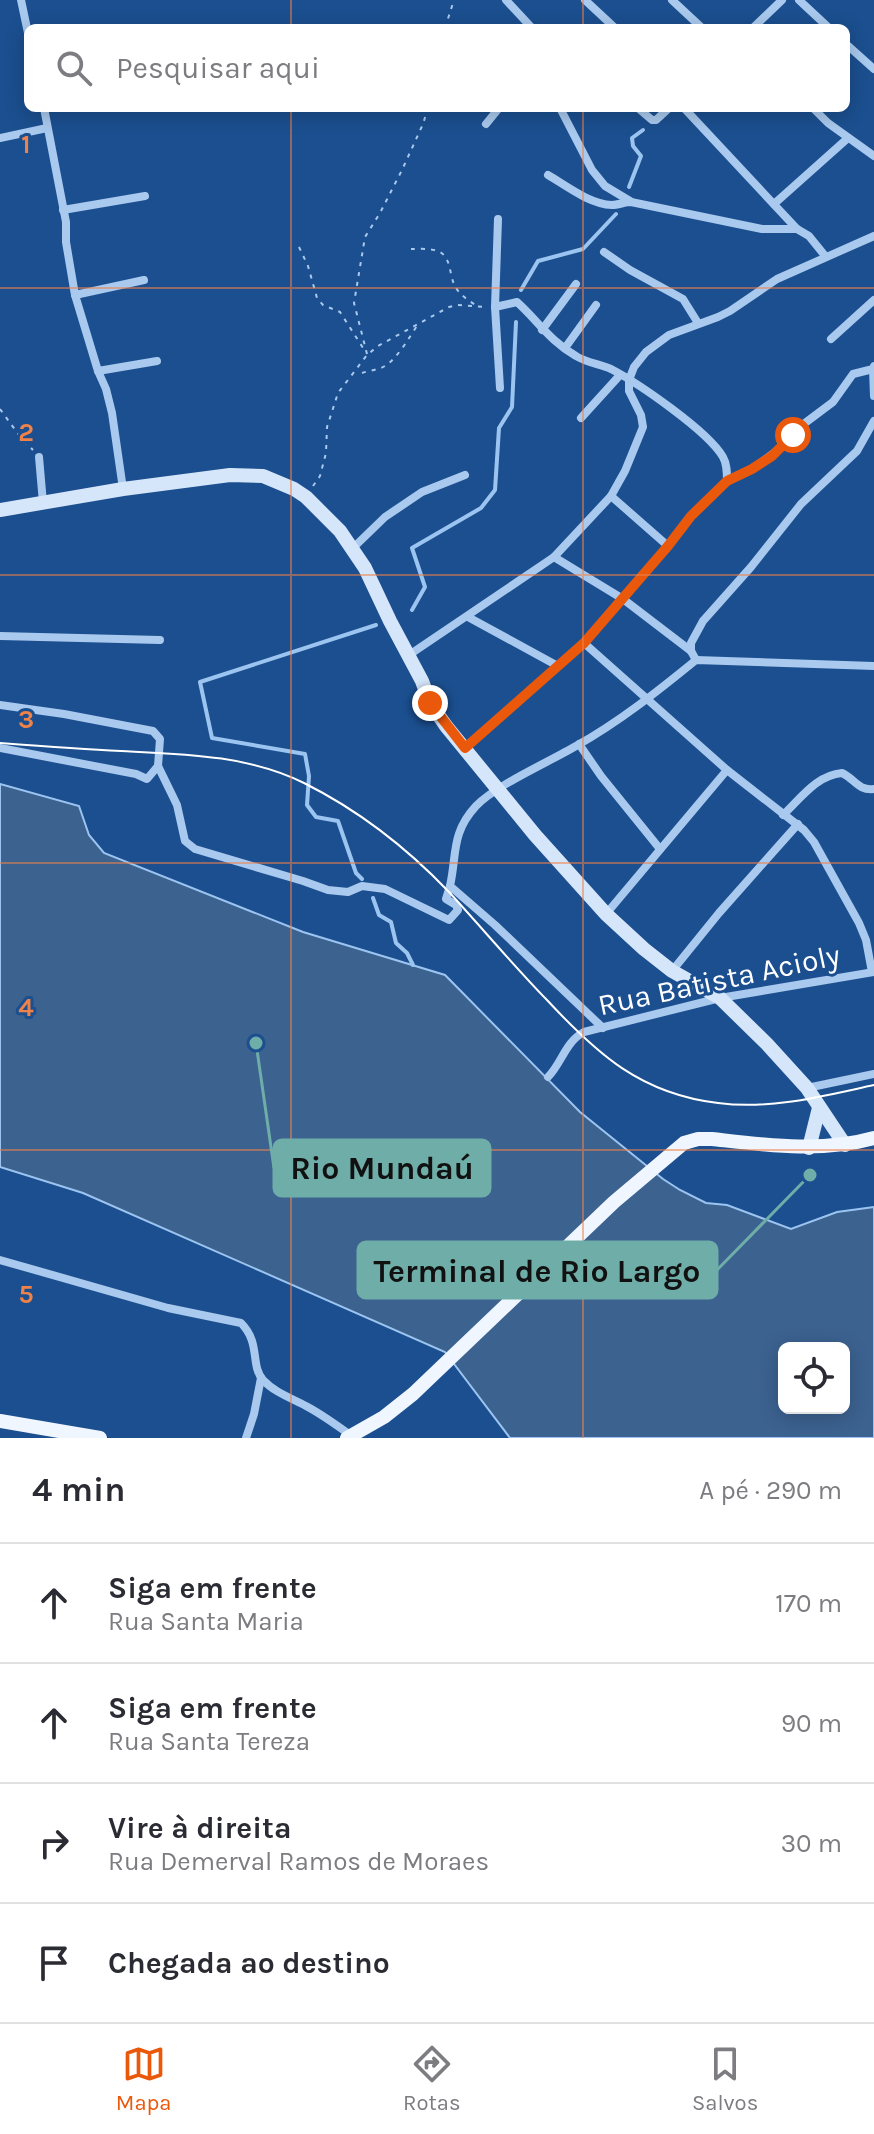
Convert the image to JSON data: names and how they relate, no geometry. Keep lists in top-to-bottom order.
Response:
{
  "streets": {
    "street": ["Rua Batista Acioly"]
  },
  "places": ["Rio Mundaú", "Terminal de Rio Largo"],
  "page": {
    "search": "Pesquisar aqui",
    "heading": ["4 min", "A pé · 290 m"],
    "list": [
      ["Siga em frente", "Rua Santa Maria", "170 m"],
      ["Siga em frente", "Rua Santa Tereza", "90 m"],
      ["Vire à direita", "Rua Demerval Ramos de Moraes", "30 m"],
      "Chegada ao destino"
    ],
    "nav": ["Mapa", "Rotas", "Salvos"]
  },
  "grid": {
    "rows": [
      "1",
      "2",
      "3",
      "4",
      "5"
    ]
  }
}
